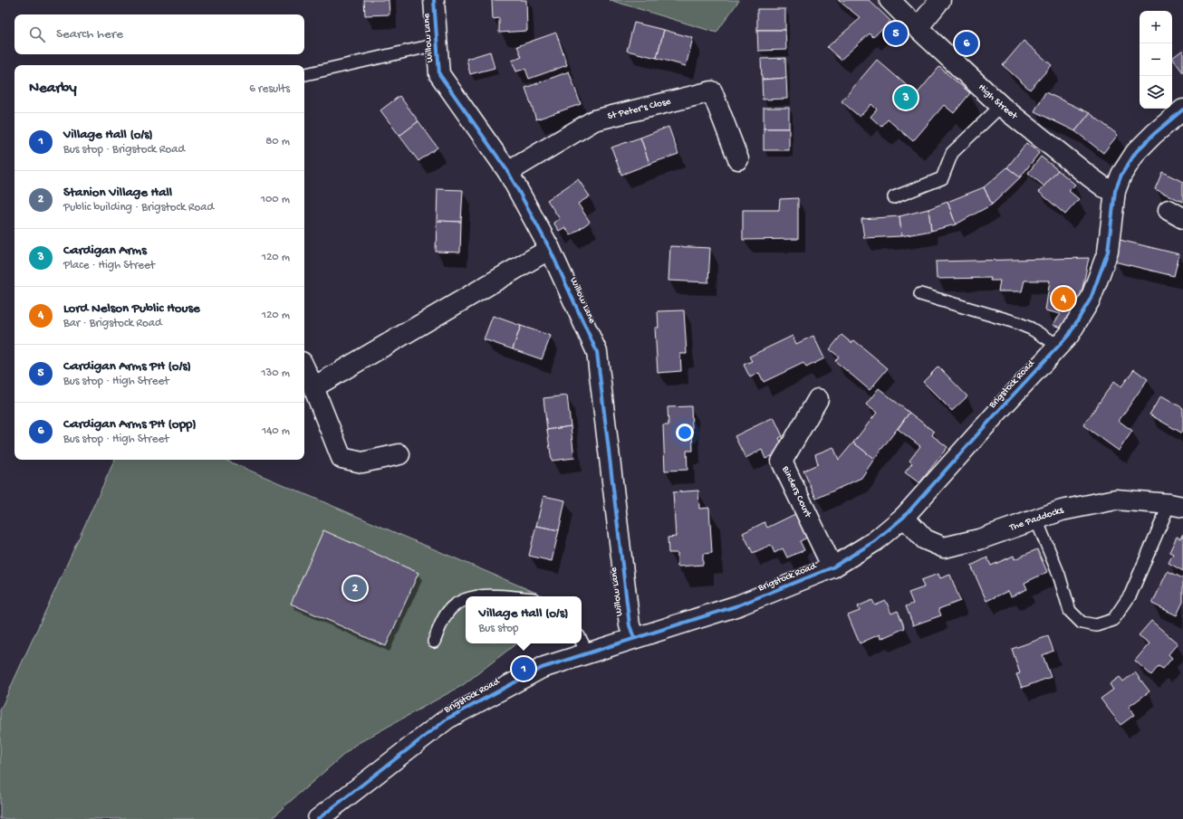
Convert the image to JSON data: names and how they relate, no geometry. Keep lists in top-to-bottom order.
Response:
{
  "streets": {
    "street": [
      "Willow Lane",
      "High Street",
      "St Peter's Close",
      "Brigstock Road",
      "Binders Court",
      "The Paddocks"
    ]
  },
  "crossings": [
    ["Willow Lane", "St Peter's Close"],
    ["Willow Lane", "Brigstock Road"],
    ["High Street", "Brigstock Road"],
    ["Brigstock Road", "Binders Court"],
    ["Brigstock Road", "The Paddocks"]
  ],
  "page": {
    "map_buttons": ["+", "−"],
    "search": "Search here",
    "pins": [
      "5",
      "6",
      "3",
      "4",
      "2",
      "1"
    ],
    "heading": ["Nearby", "6 results"],
    "list": [
      {
        "mark": "1",
        "name": "Village Hall (o/s)",
        "note": "Bus stop · Brigstock Road",
        "value": "80 m"
      },
      {
        "mark": "2",
        "name": "Stanion Village Hall",
        "note": "Public building · Brigstock Road",
        "value": "100 m"
      },
      {
        "mark": "3",
        "name": "Cardigan Arms",
        "note": "Place · High Street",
        "value": "120 m"
      },
      {
        "mark": "4",
        "name": "Lord Nelson Public House",
        "note": "Bar · Brigstock Road",
        "value": "120 m"
      },
      {
        "mark": "5",
        "name": "Cardigan Arms PH (o/s)",
        "note": "Bus stop · High Street",
        "value": "130 m"
      },
      {
        "mark": "6",
        "name": "Cardigan Arms PH (opp)",
        "note": "Bus stop · High Street",
        "value": "140 m"
      }
    ],
    "popup": ["Village Hall (o/s)", "Bus stop"]
  }
}
